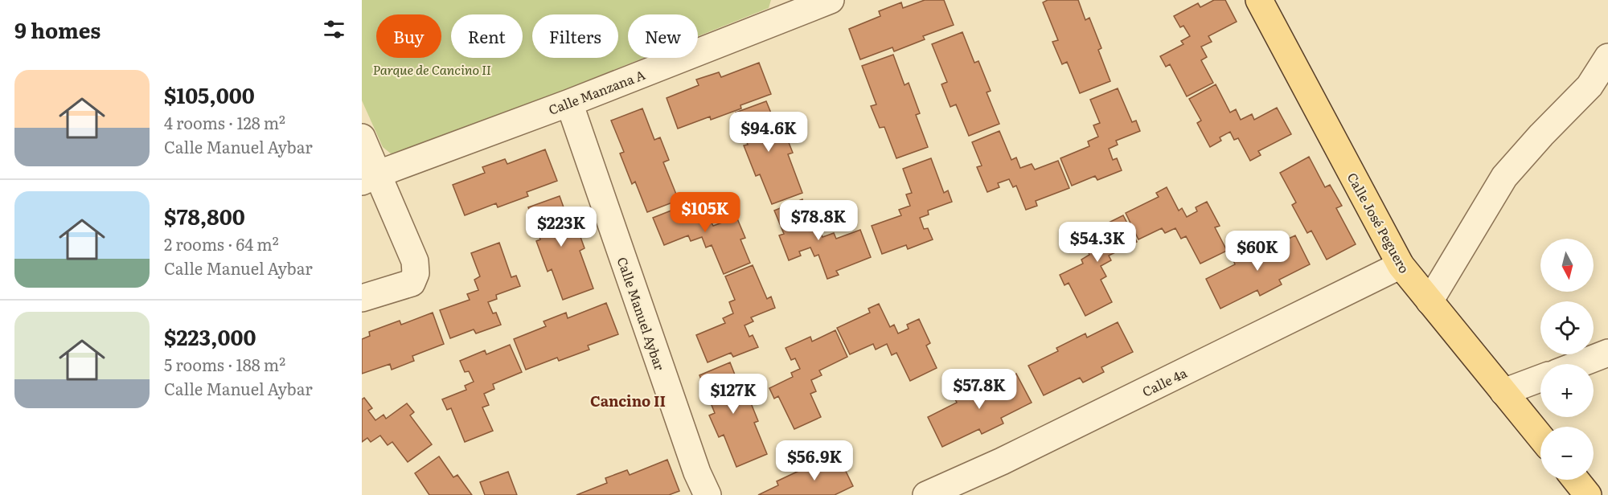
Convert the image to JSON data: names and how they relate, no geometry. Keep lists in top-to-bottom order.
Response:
{
  "streets": {
    "main road": ["Calle José Peguero"],
    "street": ["Calle Manzana A", "Calle Manuel Aybar", "Calle 4a"]
  },
  "crossings": [
    ["Calle Manzana A", "Calle Manuel Aybar"],
    ["Calle José Peguero", "Calle 4a"]
  ],
  "districts": ["Cancino II"],
  "parks": ["Parque de Cancino II"],
  "north": "bottom",
  "page": {
    "heading": "9 homes",
    "chip": [
      "Buy",
      "Rent",
      "Filters",
      "New"
    ],
    "list": [
      {
        "name": "$105,000",
        "note": "4 rooms · 128 m² · Calle Manuel Aybar"
      },
      {
        "name": "$78,800",
        "note": "2 rooms · 64 m² · Calle Manuel Aybar"
      },
      {
        "name": "$223,000",
        "note": "5 rooms · 188 m² · Calle Manuel Aybar"
      }
    ],
    "price": [
      "$94.6K",
      "$105K",
      "$78.8K",
      "$223K",
      "$54.3K",
      "$60K",
      "$57.8K",
      "$127K",
      "$56.9K"
    ],
    "map_buttons": ["+", "−"]
  }
}
